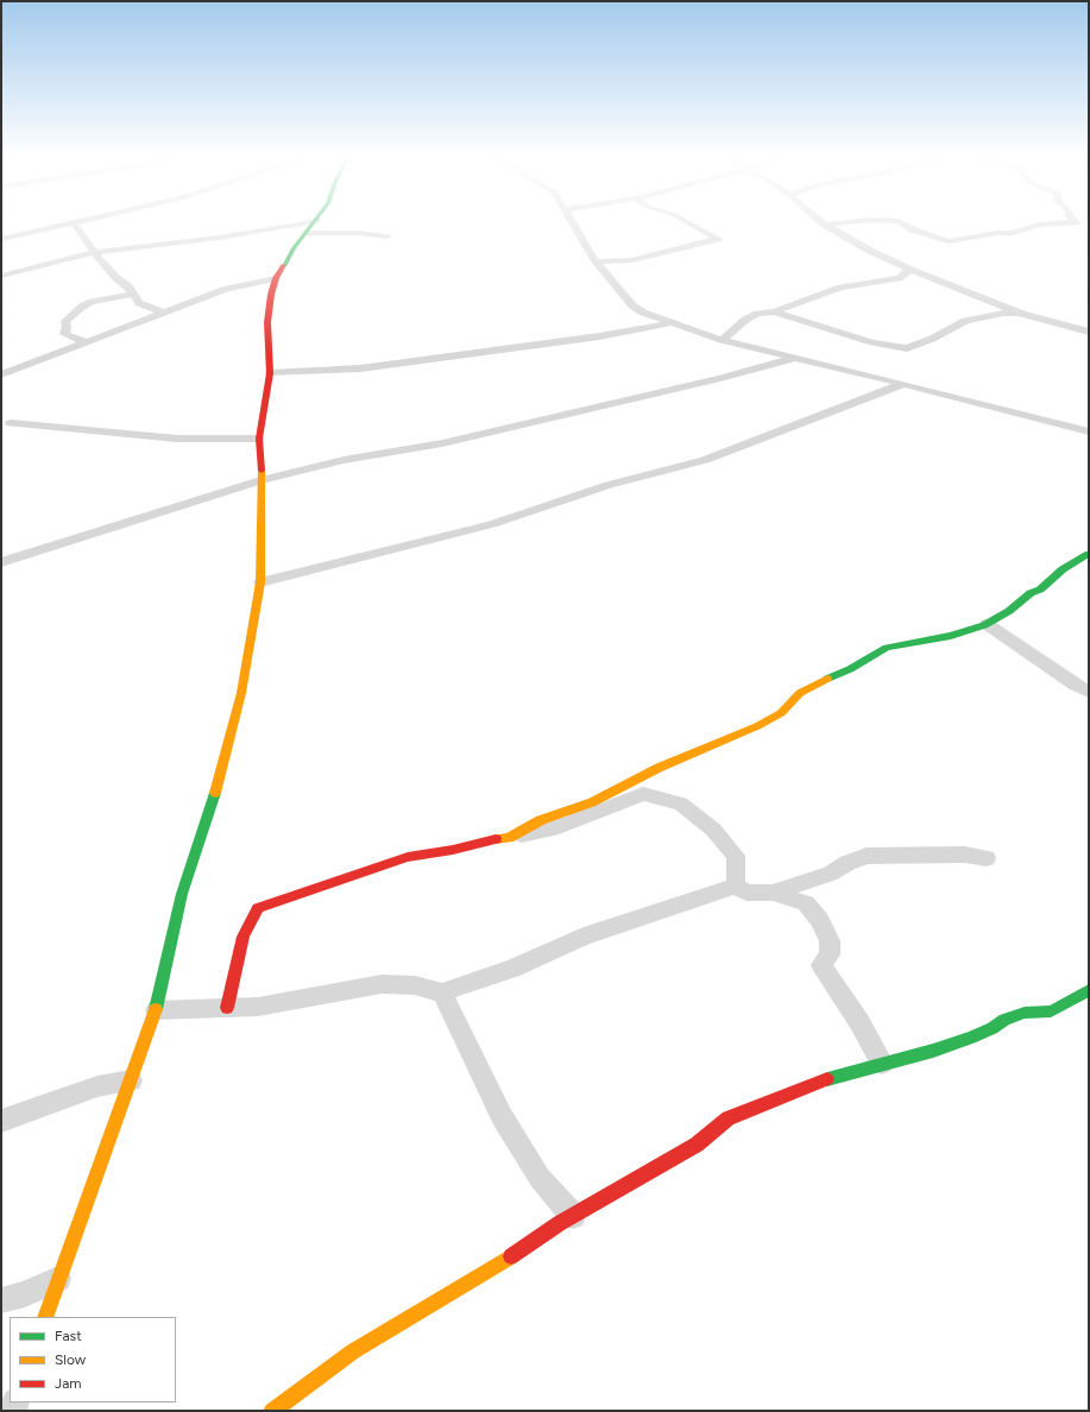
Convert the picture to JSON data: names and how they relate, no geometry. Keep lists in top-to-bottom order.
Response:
{
  "legend": ["Fast", "Slow", "Jam"]
}
